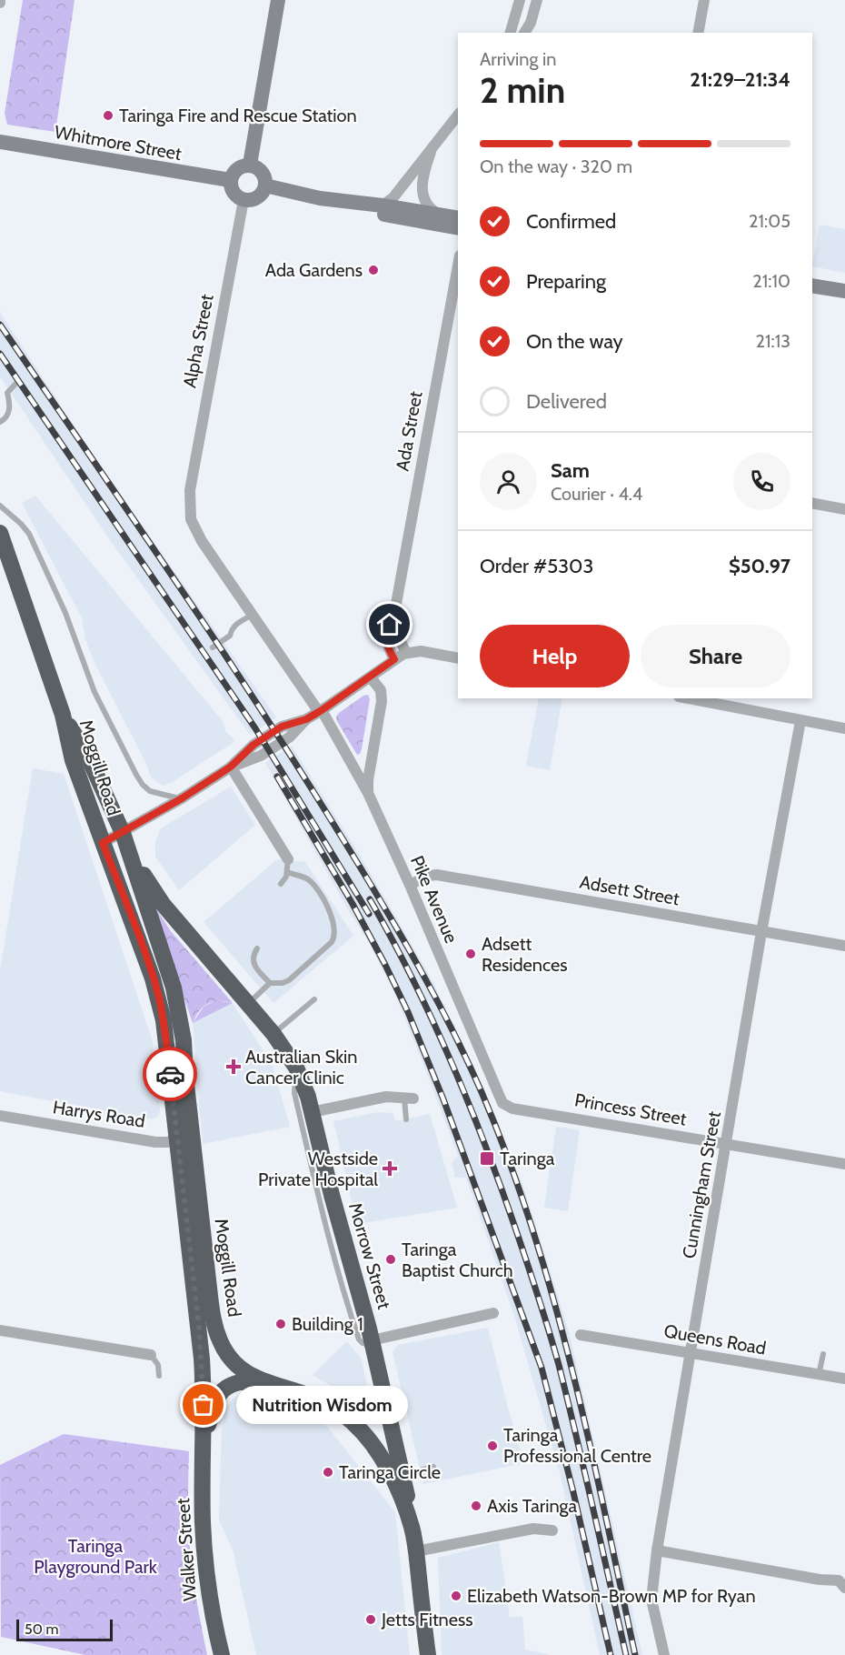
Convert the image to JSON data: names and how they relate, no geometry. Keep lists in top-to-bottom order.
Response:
{
  "streets": {
    "highway": ["Moggill Road", "Morrow Street", "Walker Street"],
    "street": [
      "Whitmore Street",
      "Alpha Street",
      "Ada Street",
      "Adsett Street",
      "Pike Avenue",
      "Princess Street",
      "Harrys Road",
      "Cunningham Street",
      "Queens Road"
    ]
  },
  "crossings": [
    ["Whitmore Street", "Alpha Street"],
    ["Alpha Street", "Pike Avenue"],
    ["Moggill Road", "Harrys Road"],
    ["Moggill Road", "Morrow Street"],
    ["Moggill Road", "Walker Street"],
    ["Adsett Street", "Pike Avenue"],
    ["Adsett Street", "Cunningham Street"],
    ["Pike Avenue", "Princess Street"],
    ["Princess Street", "Cunningham Street"],
    ["Cunningham Street", "Queens Road"]
  ],
  "parks": ["Taringa Playground Park"],
  "places": {
    "other": [
      "Taringa Fire and Rescue Station",
      "Ada Gardens",
      "Adsett Residences",
      "Taringa Baptist Church",
      "Building 1",
      "Nutrition Wisdom",
      "Taringa Professional Centre",
      "Taringa Circle",
      "Axis Taringa",
      "Elizabeth Watson-Brown MP for Ryan",
      "Jetts Fitness"
    ],
    "health": ["Australian Skin Cancer Clinic", "Westside Private Hospital"],
    "transit": ["Taringa"]
  },
  "scale_bar": "50 m",
  "page": {
    "heading": ["2 min", "Arriving in", "21:29–21:34"],
    "panel": [
      "Sam",
      "Courier · 4.4",
      "Order #5303",
      "$50.97"
    ],
    "bar": "On the way · 320 m",
    "list": [
      ["Confirmed", "21:05"],
      ["Preparing", "21:10"],
      ["On the way", "21:13"],
      "Delivered"
    ],
    "buttons": ["Help", "Share"],
    "bubble": "Nutrition Wisdom",
    "scale": "50 m"
  }
}
